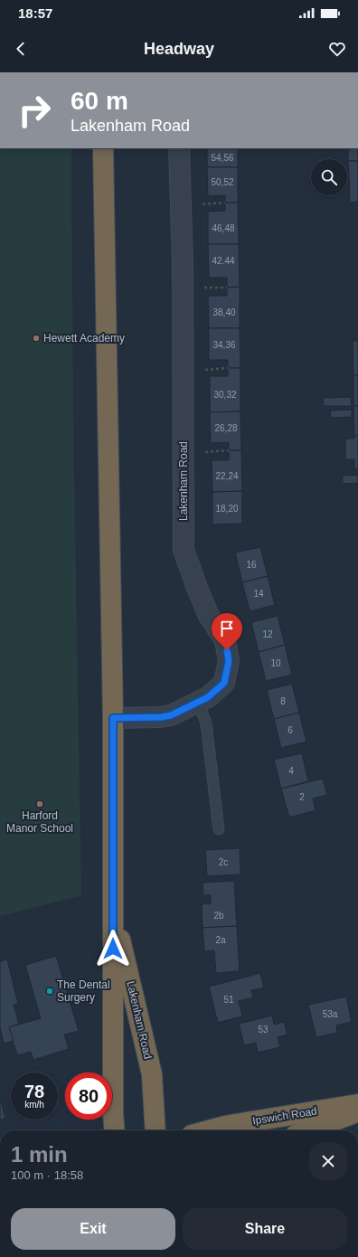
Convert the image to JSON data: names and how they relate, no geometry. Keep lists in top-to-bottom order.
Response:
{
  "streets": {
    "highway": ["Lakenham Road", "Ipswich Road"]
  },
  "places": ["Hewett Academy", "Harford Manor School", "The Dental Surgery"],
  "house_numbers": [
    "54,56",
    "50,52",
    "46,48",
    "42.44",
    "38,40",
    "34,36",
    "30,32",
    "26,28",
    "22,24",
    "18,20",
    "16",
    "14",
    "12",
    "10",
    "8",
    "6",
    "4",
    "2",
    "2c",
    "2b",
    "2a",
    "51",
    "53a",
    "53"
  ],
  "page": {
    "status": "18:57",
    "header": "Headway",
    "turn": ["60 m", "Lakenham Road"],
    "speed": "78 km/h",
    "limit": "80",
    "heading": ["1 min", "100 m · 18:58"],
    "buttons": ["Exit", "Share"]
  }
}
